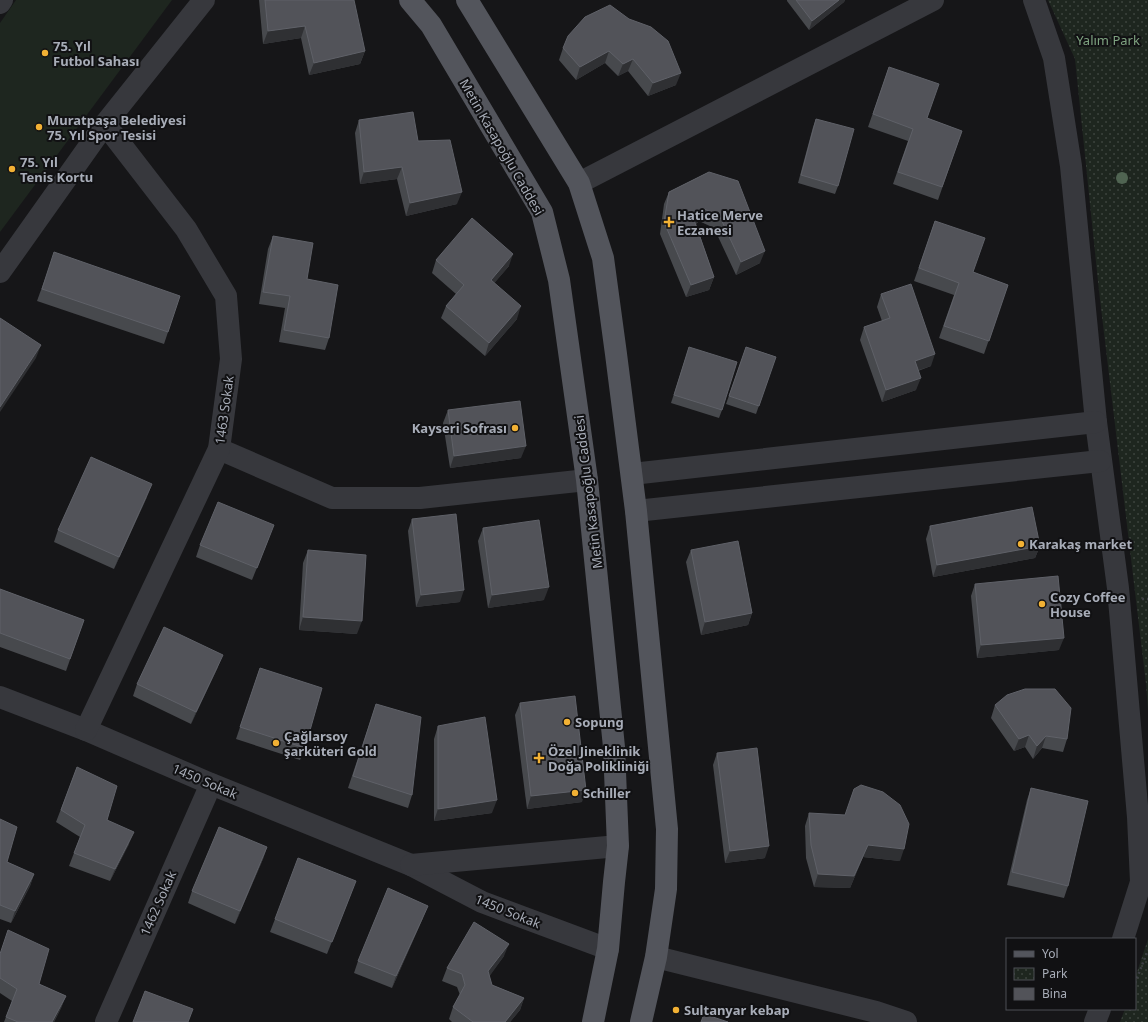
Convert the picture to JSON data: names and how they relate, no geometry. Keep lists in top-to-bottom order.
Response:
{
  "streets": {
    "main road": ["Metin Kasapoğlu Caddesi"],
    "street": ["1463 Sokak", "1450 Sokak", "1462 Sokak"]
  },
  "crossings": [
    ["Metin Kasapoğlu Caddesi", "1450 Sokak"],
    ["1463 Sokak", "1450 Sokak"],
    ["1450 Sokak", "1462 Sokak"]
  ],
  "parks": ["Yalım Park"],
  "places": {
    "other": [
      "75. Yıl Futbol Sahası",
      "Muratpaşa Belediyesi 75. Yıl Spor Tesisi",
      "75. Yıl Tenis Kortu",
      "Kayseri Sofrası",
      "Karakaş market",
      "Cozy Coffee House",
      "Sopung",
      "Çağlarsoy şarküteri Gold",
      "Schiller",
      "Sultanyar kebap"
    ],
    "health": ["Hatice Merve Eczanesi", "Özel Jineklinik Doğa Polikliniği"]
  },
  "legend": ["Yol", "Park", "Bina"]
}
